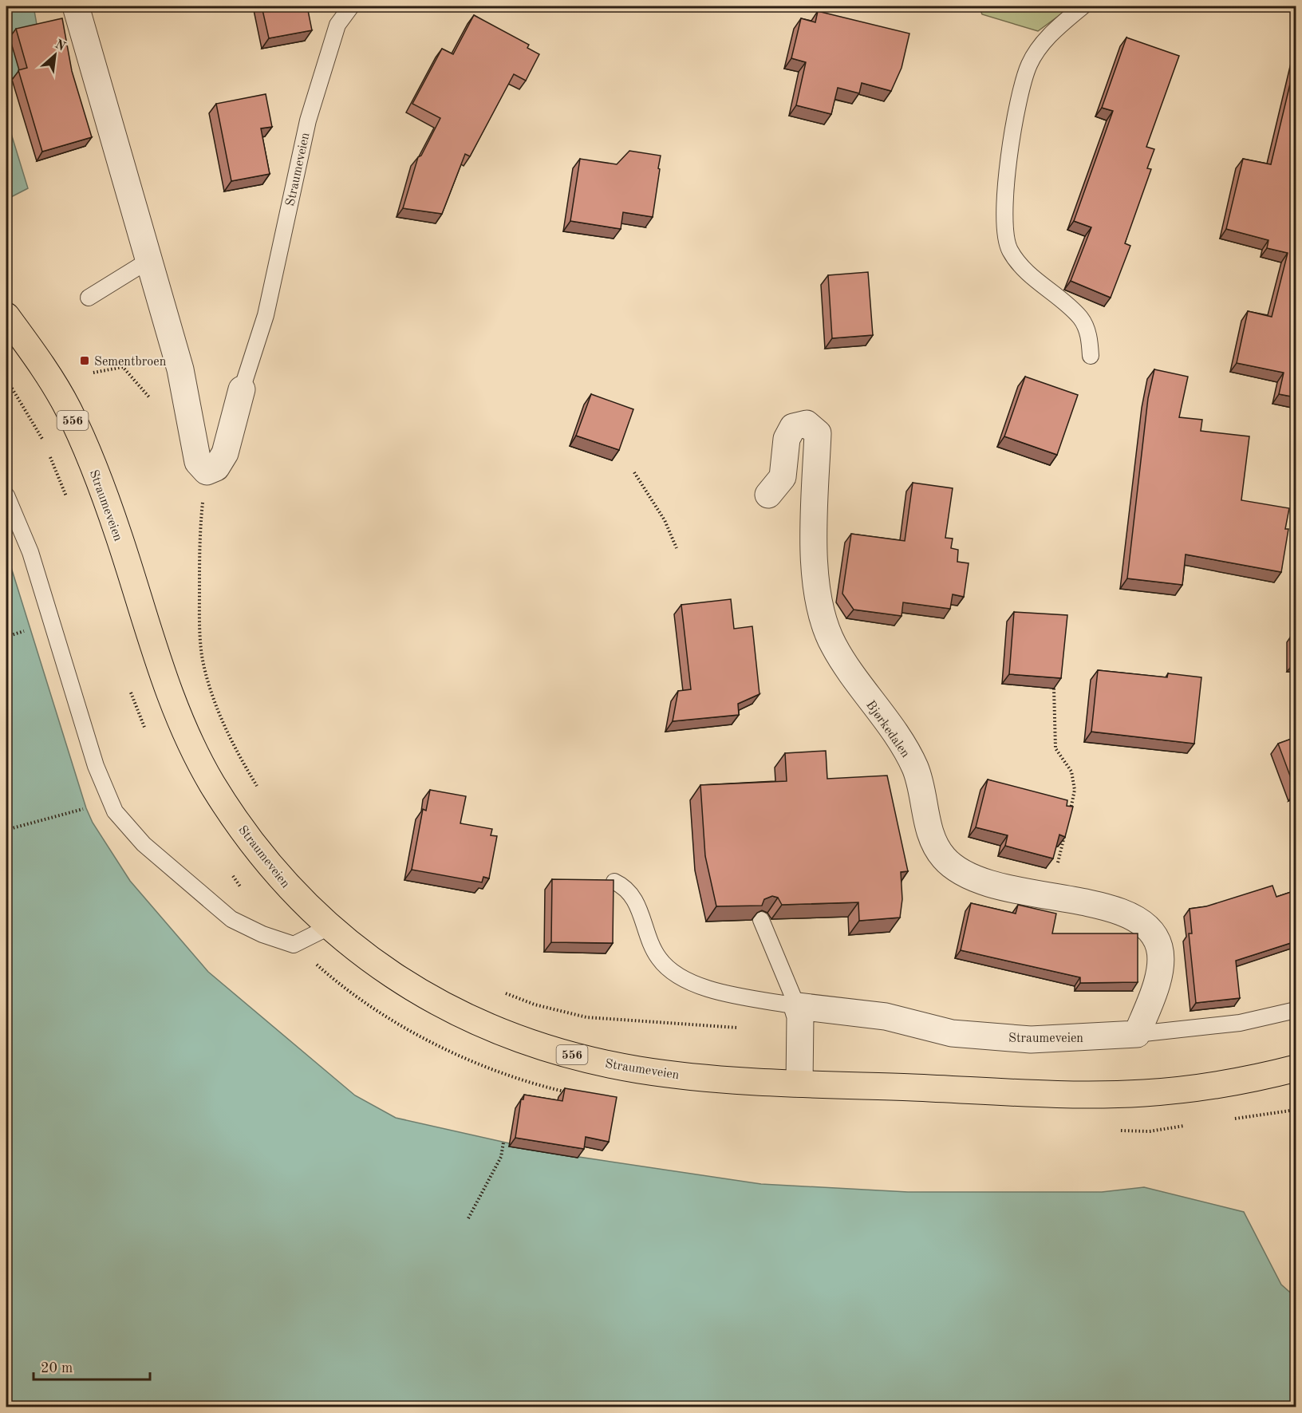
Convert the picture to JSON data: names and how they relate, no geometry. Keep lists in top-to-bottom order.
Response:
{
  "streets": {
    "main road": ["Straumeveien", "556"],
    "street": ["Bjørkedalen"]
  },
  "crossings": [
    ["Straumeveien", "Bjørkedalen"]
  ],
  "places": {
    "transit": ["Sementbroen"]
  },
  "scale_bar": "20 m",
  "north": "top right"
}
